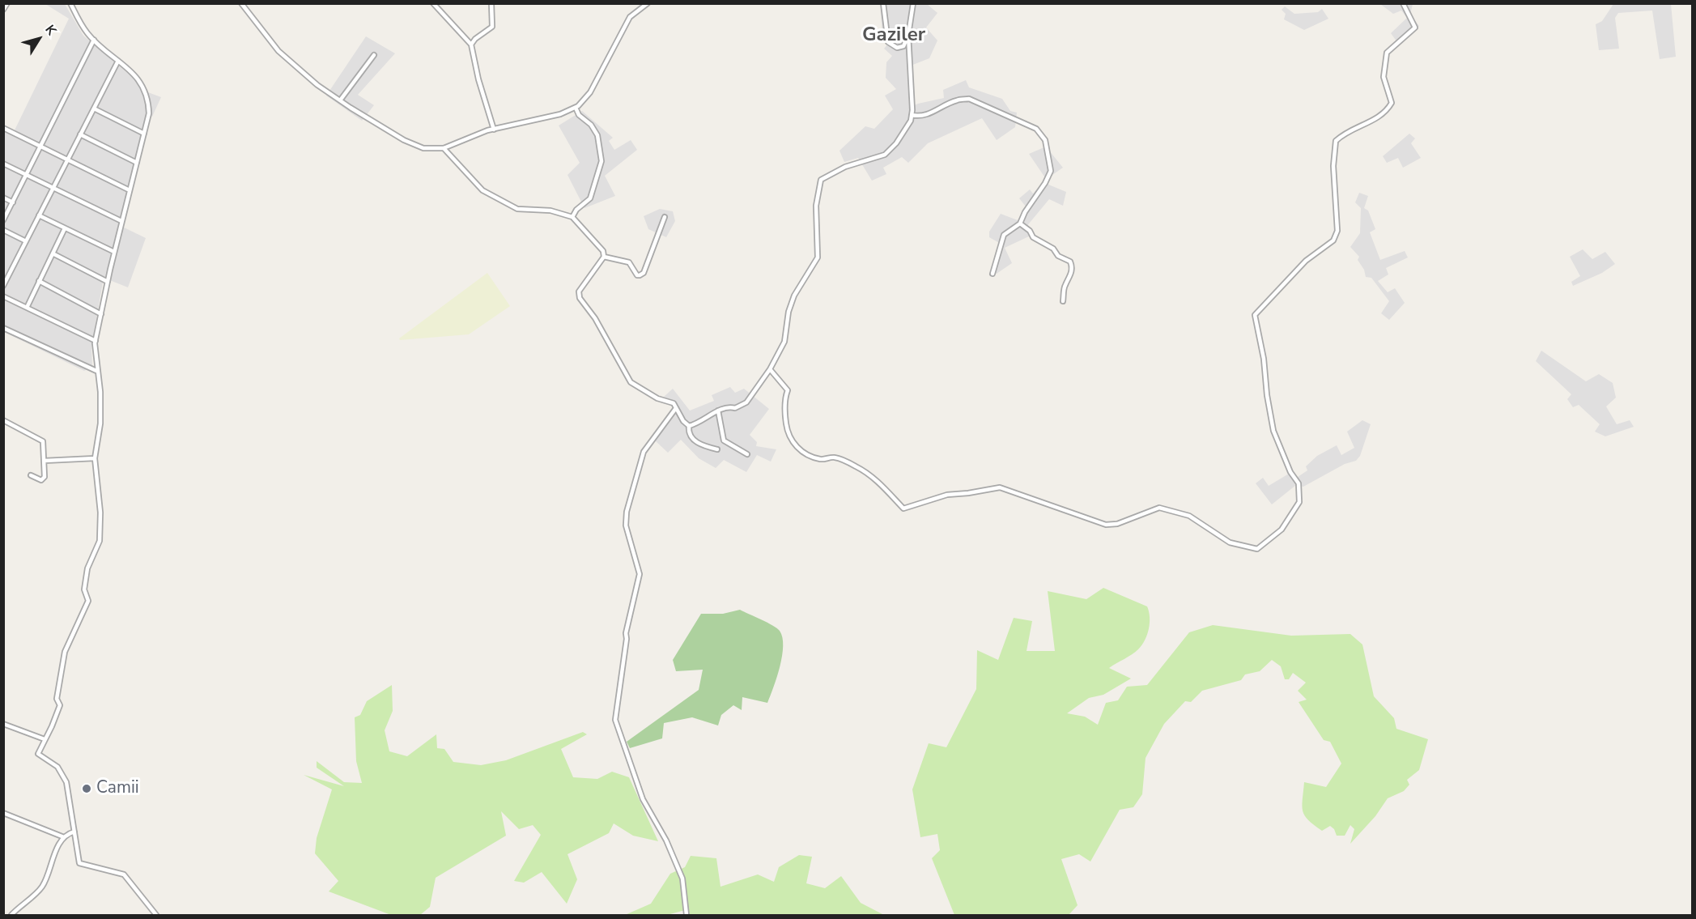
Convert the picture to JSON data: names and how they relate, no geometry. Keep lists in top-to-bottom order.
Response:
{
  "districts": ["Gaziler"],
  "places": ["Camii"],
  "north": "top right"
}
